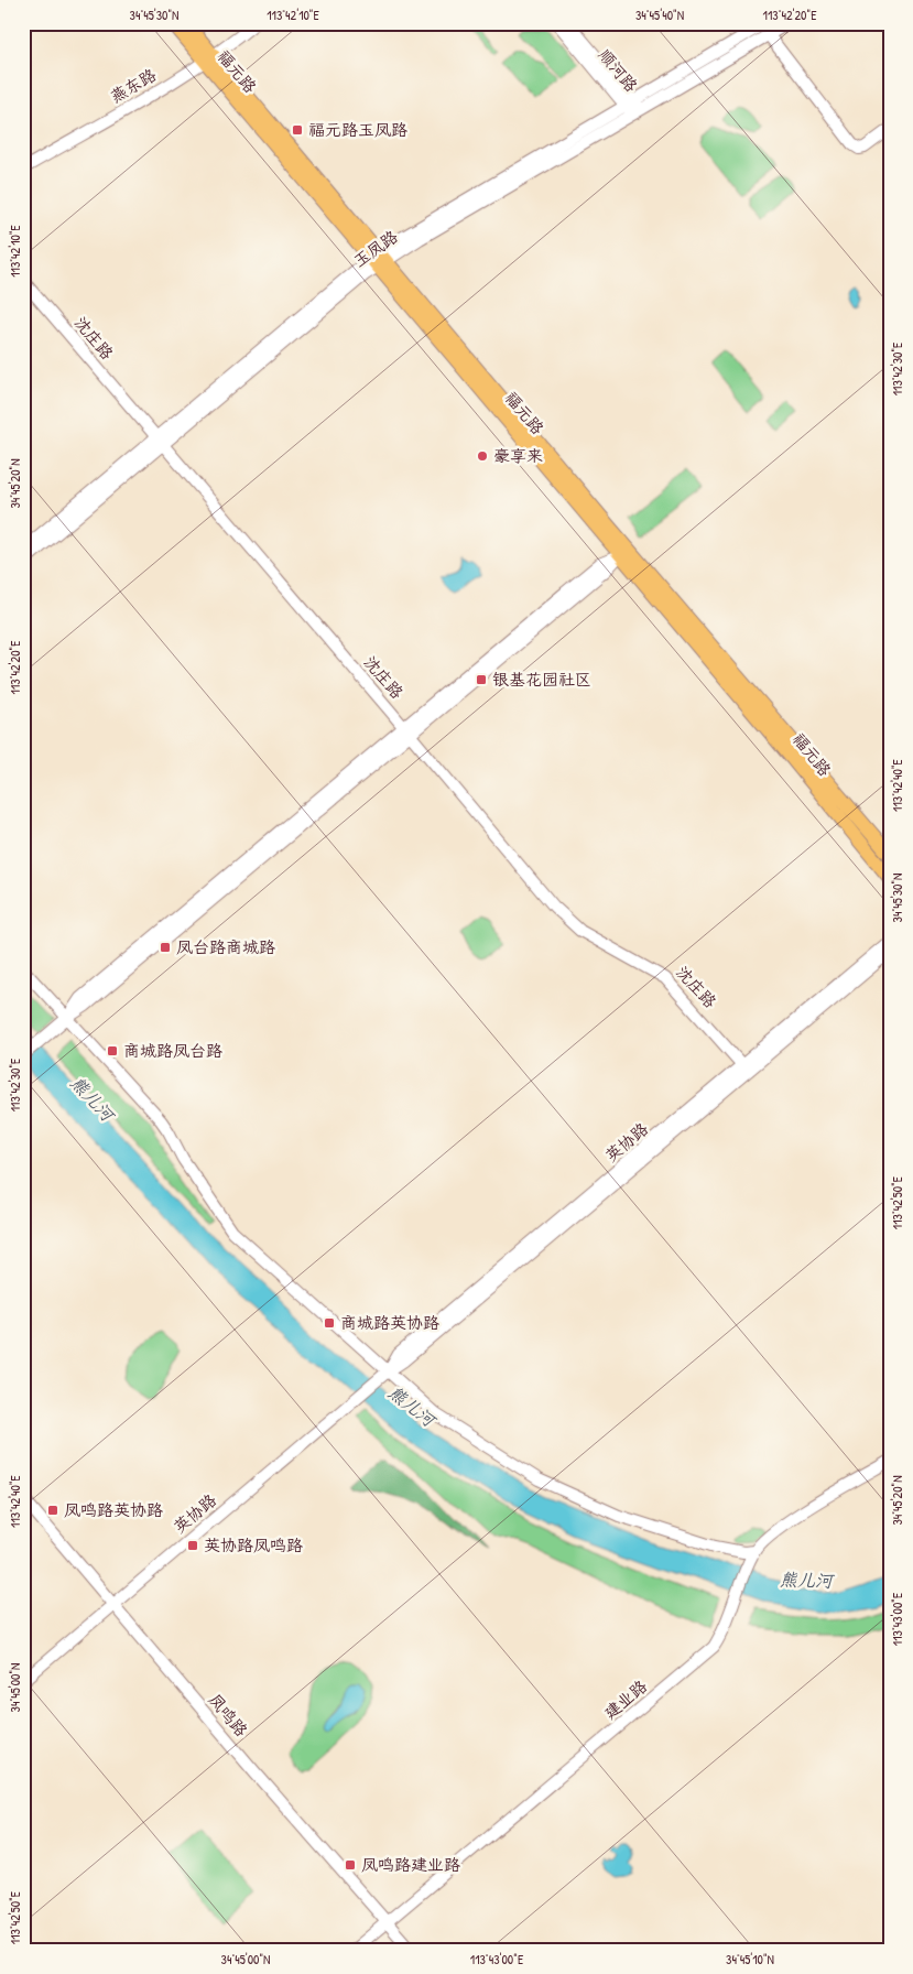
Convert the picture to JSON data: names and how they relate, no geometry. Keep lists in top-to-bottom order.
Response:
{
  "streets": {
    "main road": ["福元路"],
    "street": [
      "顺河路",
      "燕东路",
      "玉凤路",
      "沈庄路",
      "英协路",
      "建业路",
      "凤鸣路"
    ]
  },
  "crossings": [
    ["顺河路", "玉凤路"],
    ["福元路", "燕东路"],
    ["福元路", "玉凤路"],
    ["玉凤路", "沈庄路"],
    ["沈庄路", "英协路"],
    ["英协路", "凤鸣路"],
    ["建业路", "凤鸣路"]
  ],
  "water": ["熊儿河"],
  "places": {
    "transit": [
      "福元路玉凤路",
      "银基花园社区",
      "凤台路商城路",
      "商城路凤台路",
      "商城路英协路",
      "凤鸣路英协路",
      "英协路凤鸣路",
      "凤鸣路建业路"
    ],
    "other": ["豪享来"]
  },
  "coordinates": [
    "34°45'30\"N",
    "113°42'10\"E",
    "34°45'40\"N",
    "113°42'20\"E",
    "113°42'30\"E",
    "34°45'20\"N",
    "113°42'40\"E",
    "113°42'50\"E",
    "113°43'00\"E",
    "34°45'00\"N",
    "34°45'10\"N"
  ]
}
